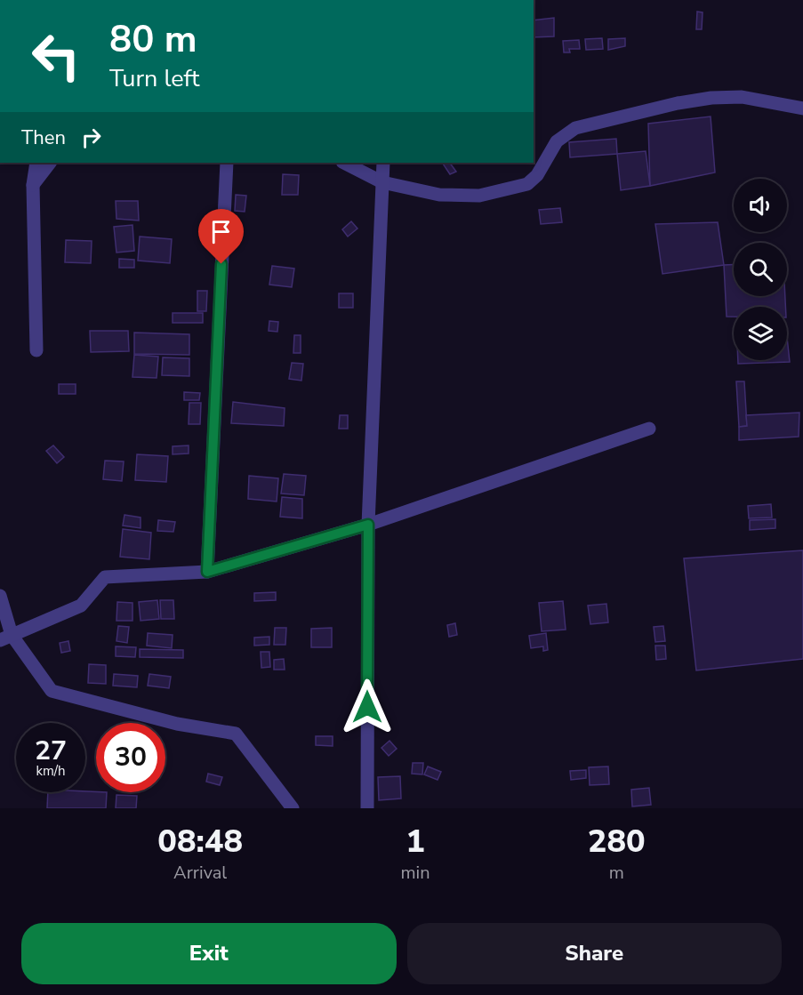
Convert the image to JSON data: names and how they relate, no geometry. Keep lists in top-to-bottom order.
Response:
{
  "page": {
    "turn": ["80 m", "Turn left"],
    "then": "Then",
    "speed": "27 km/h",
    "limit": "30",
    "eta": [
      "08:48",
      "Arrival",
      "1",
      "min",
      "280",
      "m"
    ],
    "buttons": ["Exit", "Share"]
  }
}
